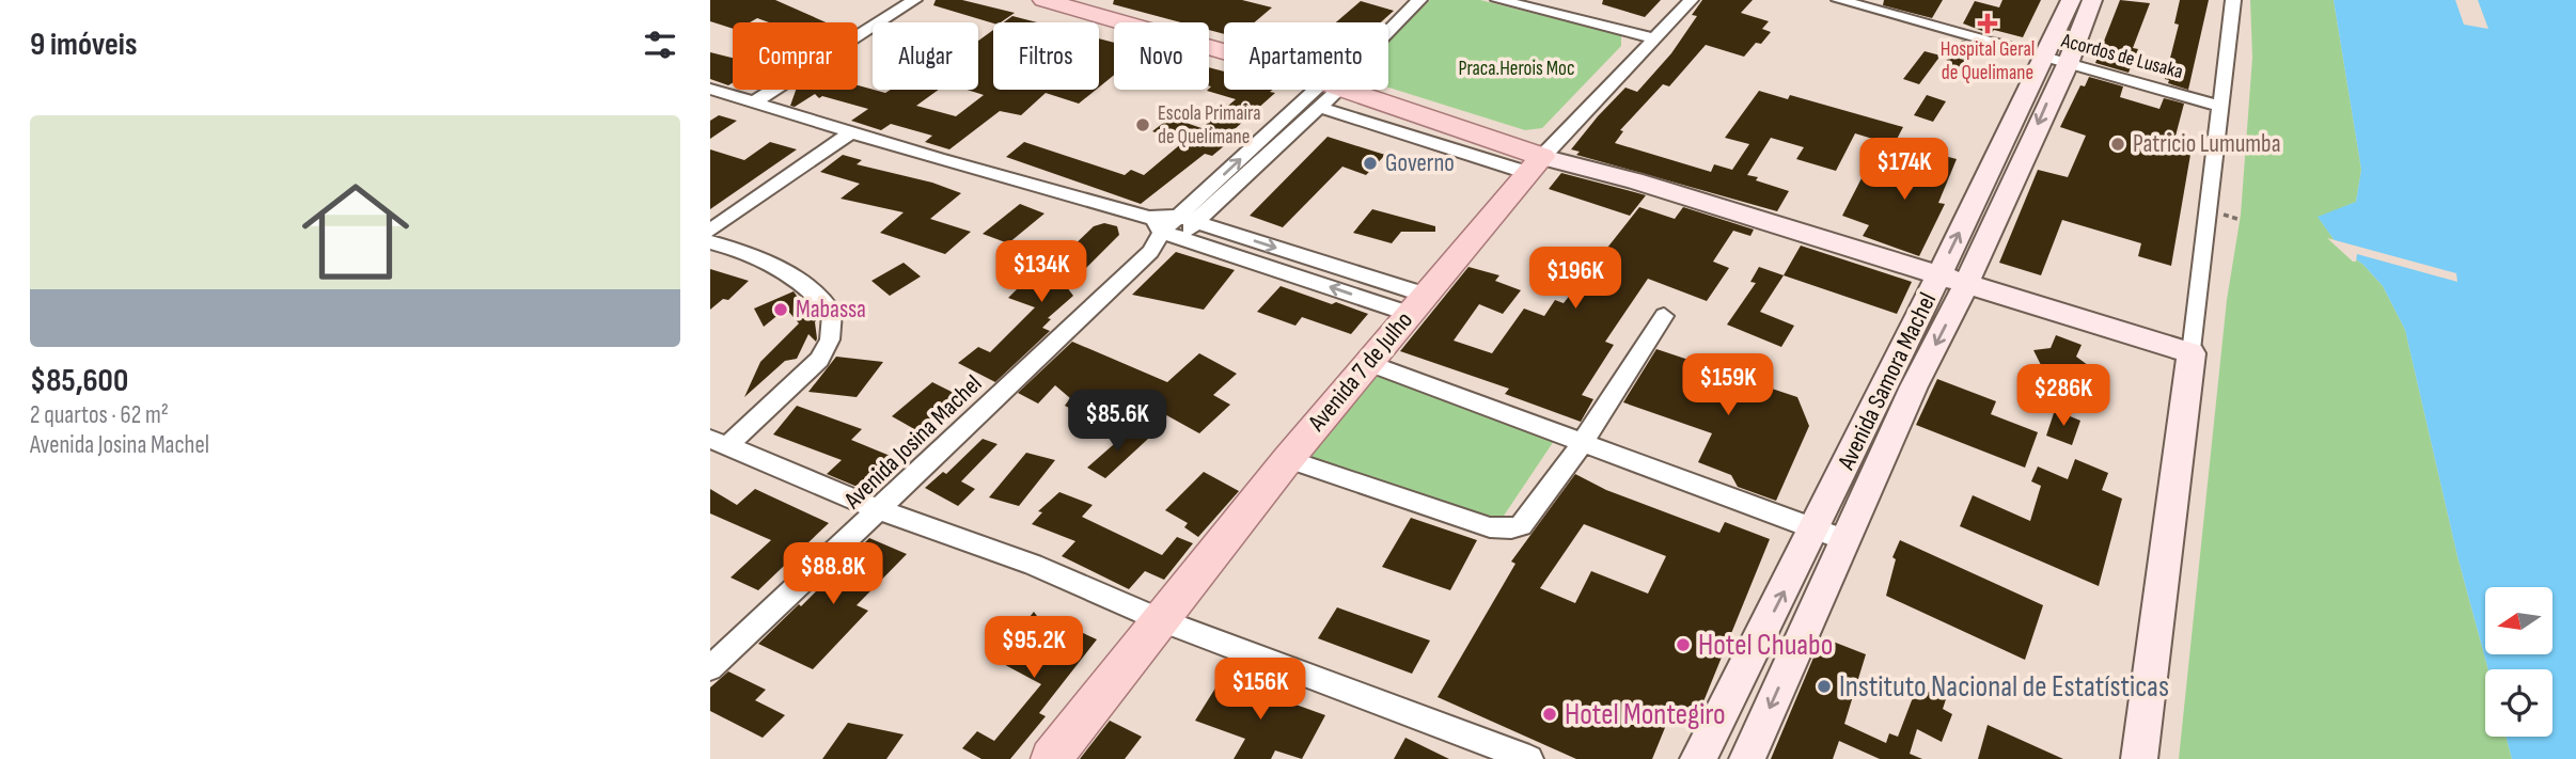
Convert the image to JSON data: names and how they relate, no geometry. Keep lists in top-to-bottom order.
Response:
{
  "streets": {
    "main road": ["Avenida 7 de Julho"],
    "street": ["Acordos de Lusaka", "Avenida Samora Machel", "Avenida Josina Machel"]
  },
  "crossings": [
    ["Acordos de Lusaka", "Avenida Samora Machel"]
  ],
  "parks": ["Praca.Herois Moc"],
  "places": {
    "health": ["Hospital Geral de Quelimane"],
    "other": [
      "Escola Primaira de Quelimane",
      "Patricio Lumumba",
      "Governo",
      "Mabassa",
      "Hotel Chuabo",
      "Instituto Nacional de Estatísticas",
      "Hotel Montegiro"
    ]
  },
  "north": "left",
  "page": {
    "heading": "9 imóveis",
    "chip": [
      "Comprar",
      "Alugar",
      "Filtros",
      "Novo",
      "Apartamento"
    ],
    "list": [
      {
        "name": "$85,600",
        "note": "2 quartos · 62 m² · Avenida Josina Machel"
      }
    ],
    "price": [
      "$174K",
      "$134K",
      "$196K",
      "$159K",
      "$286K",
      "$85.6K",
      "$88.8K",
      "$95.2K",
      "$156K"
    ]
  }
}
